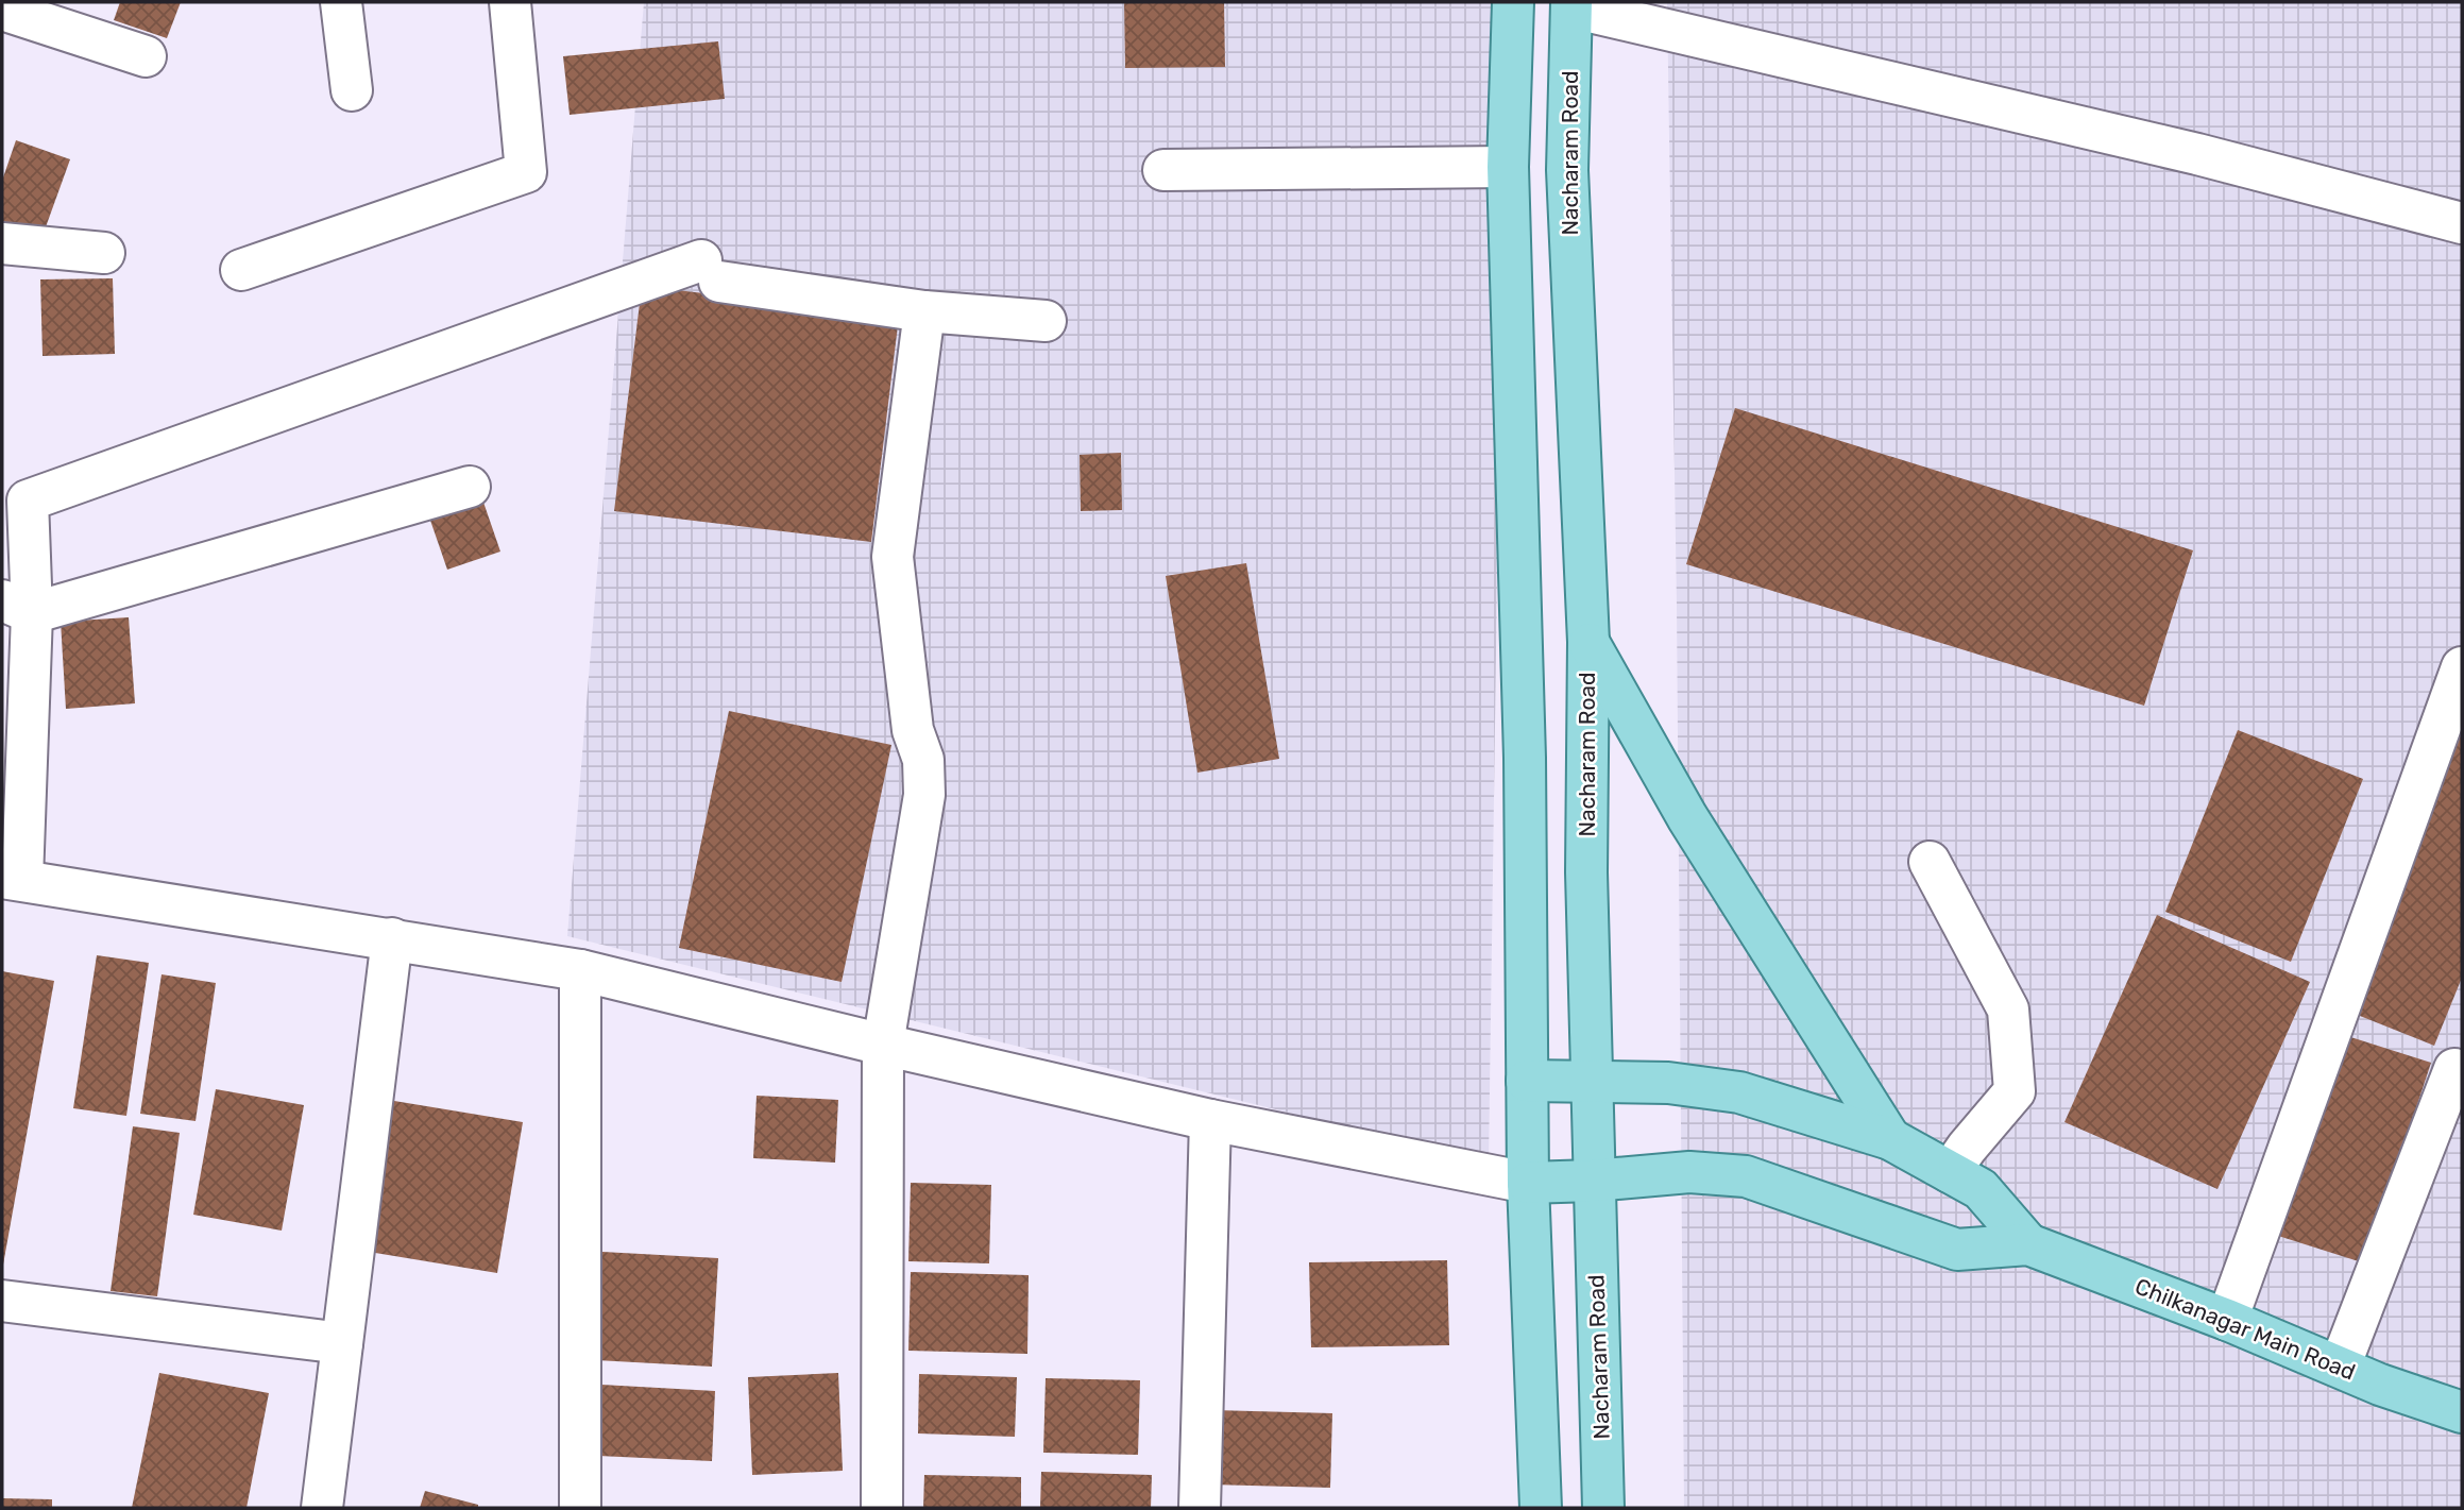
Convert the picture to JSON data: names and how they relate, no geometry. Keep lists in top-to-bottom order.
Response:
{
  "streets": {
    "main road": ["Nacharam Road", "Chilkanagar Main Road"]
  }
}
